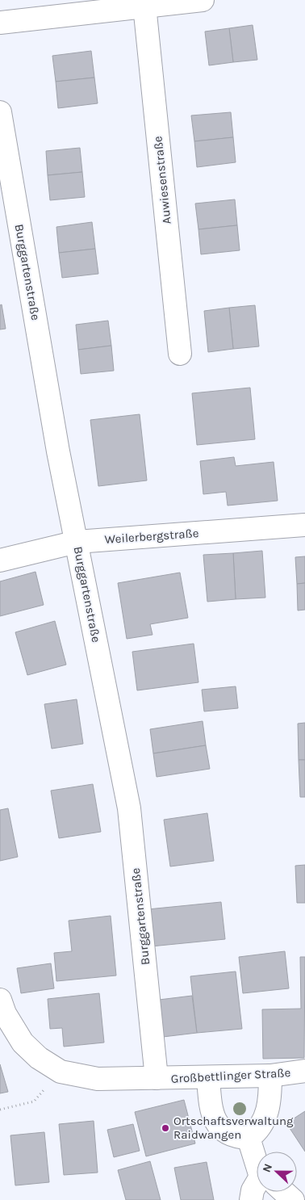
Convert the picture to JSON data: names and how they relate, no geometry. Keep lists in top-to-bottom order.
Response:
{
  "streets": {
    "street": [
      "Auwiesenstraße",
      "Burggartenstraße",
      "Weilerbergstraße",
      "Großbettlinger Straße"
    ]
  },
  "crossings": [
    ["Burggartenstraße", "Weilerbergstraße"],
    ["Burggartenstraße", "Großbettlinger Straße"]
  ],
  "places": ["Ortschaftsverwaltung Raidwangen"],
  "north": "left"
}
